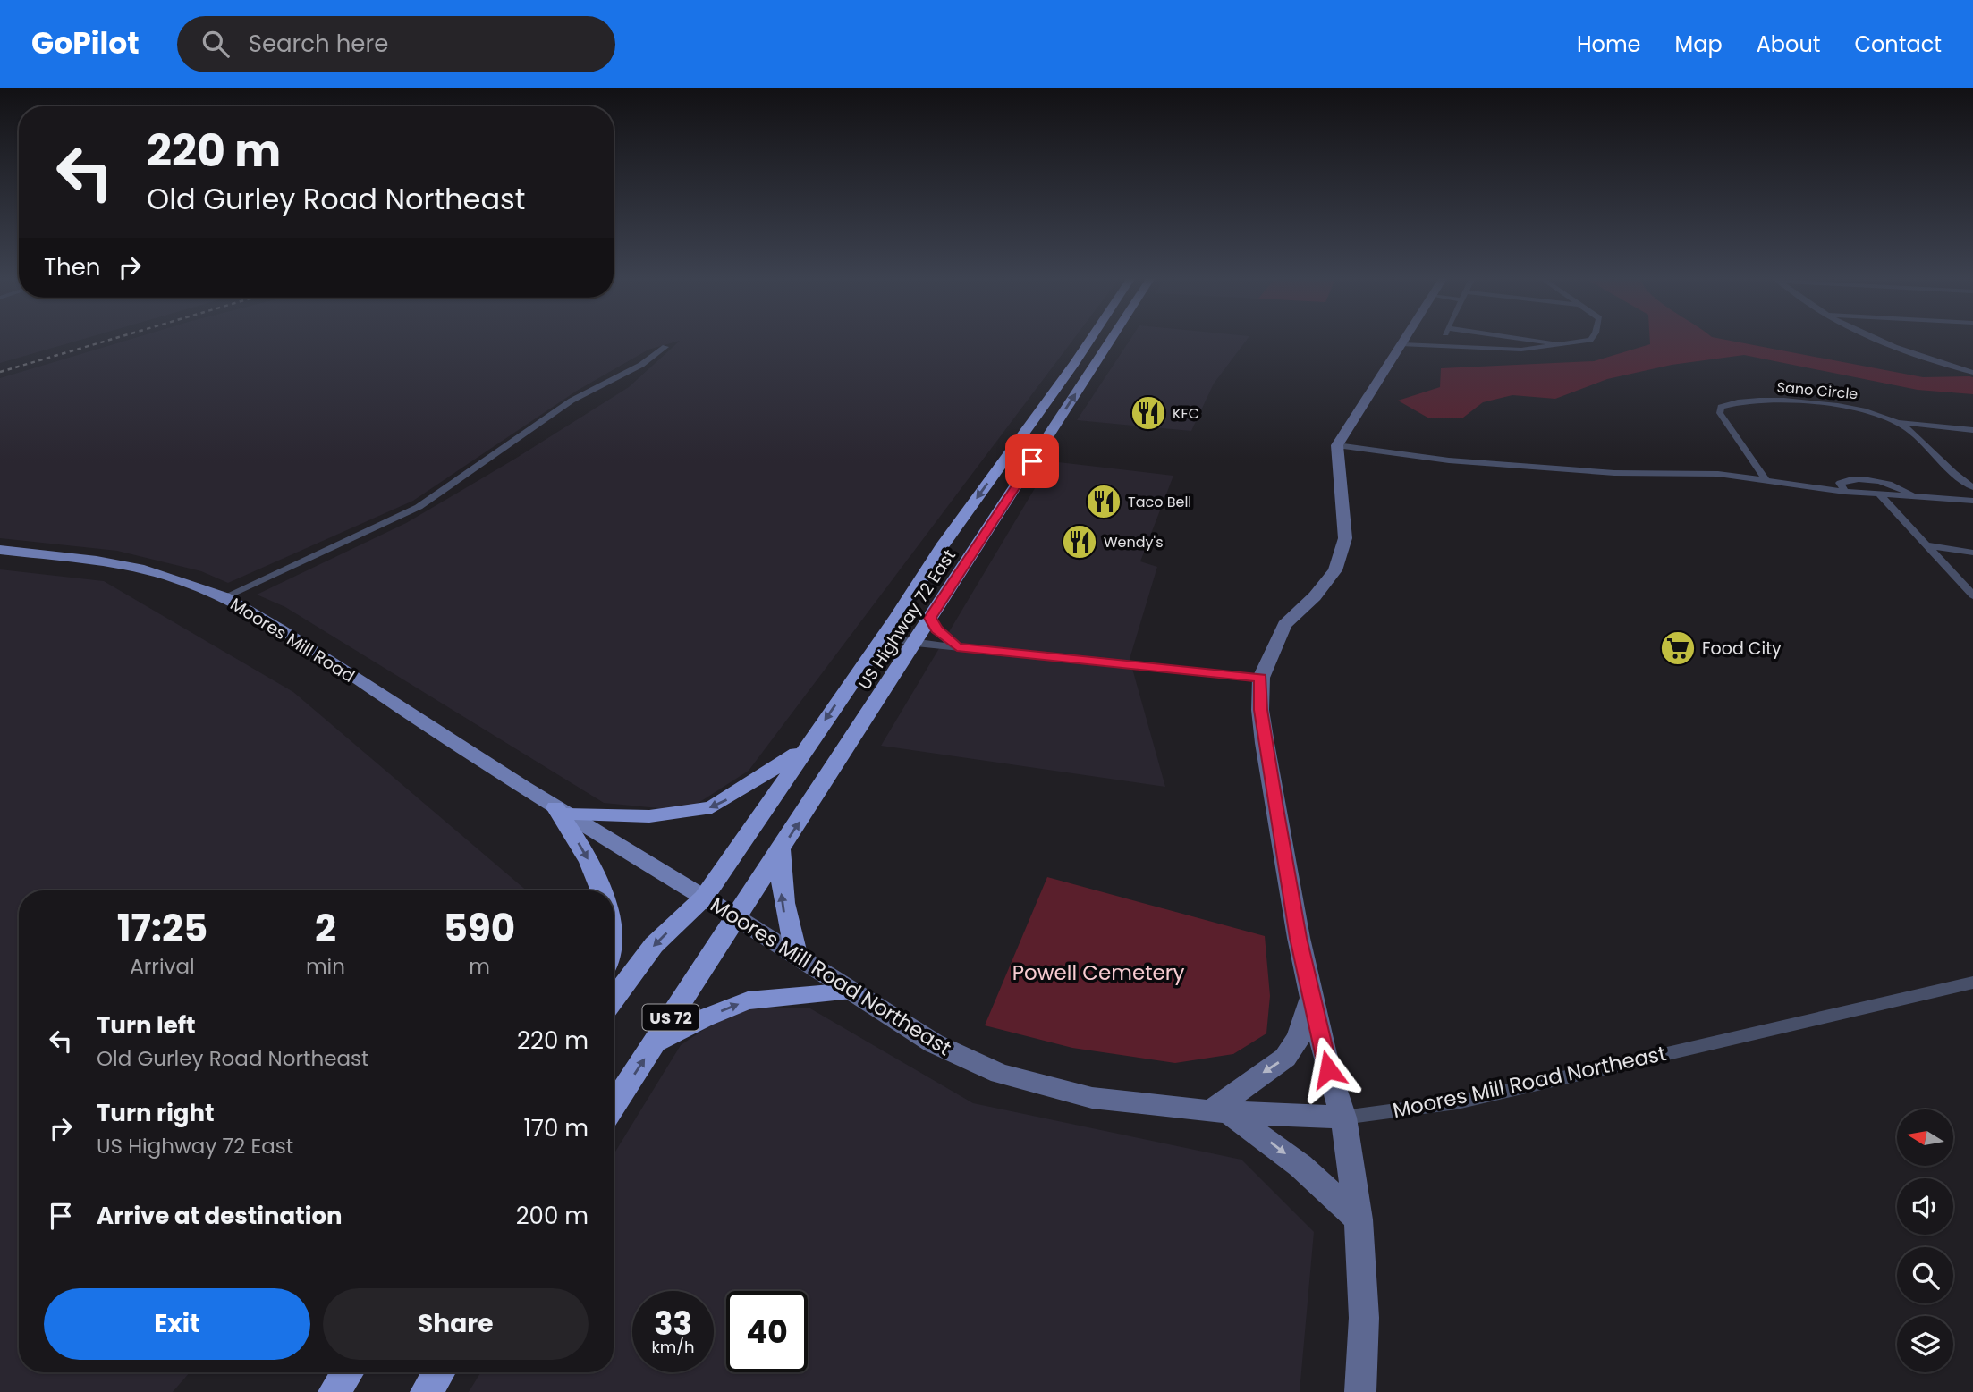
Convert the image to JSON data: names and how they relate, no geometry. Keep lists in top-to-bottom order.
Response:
{
  "streets": {
    "highway": ["US Highway 72 East", "US 72"],
    "main road": ["Moores Mill Road", "Moores Mill Road Northeast"],
    "street": ["Sano Circle"]
  },
  "crossings": [
    ["US Highway 72 East", "Moores Mill Road Northeast"],
    ["US Highway 72 East", "US 72"],
    ["Moores Mill Road", "Moores Mill Road Northeast"],
    ["Moores Mill Road Northeast", "US 72"]
  ],
  "parks": ["Powell Cemetery"],
  "places": {
    "restaurant": ["KFC", "Taco Bell", "Wendy's"],
    "supermarket": ["Food City"]
  },
  "north": "left",
  "page": {
    "header": "GoPilot",
    "search": "Search here",
    "nav": [
      "Home",
      "Map",
      "About",
      "Contact"
    ],
    "turn": ["220 m", "Old Gurley Road Northeast"],
    "then": "Then",
    "eta": [
      "17:25",
      "Arrival",
      "2",
      "min",
      "590",
      "m"
    ],
    "list": [
      {
        "name": "Turn left",
        "note": "Old Gurley Road Northeast",
        "value": "220 m"
      },
      {
        "name": "Turn right",
        "note": "US Highway 72 East",
        "value": "170 m"
      },
      {
        "name": "Arrive at destination",
        "value": "200 m"
      }
    ],
    "buttons": ["Exit", "Share"],
    "speed": "33 km/h",
    "limit": "40"
  }
}
